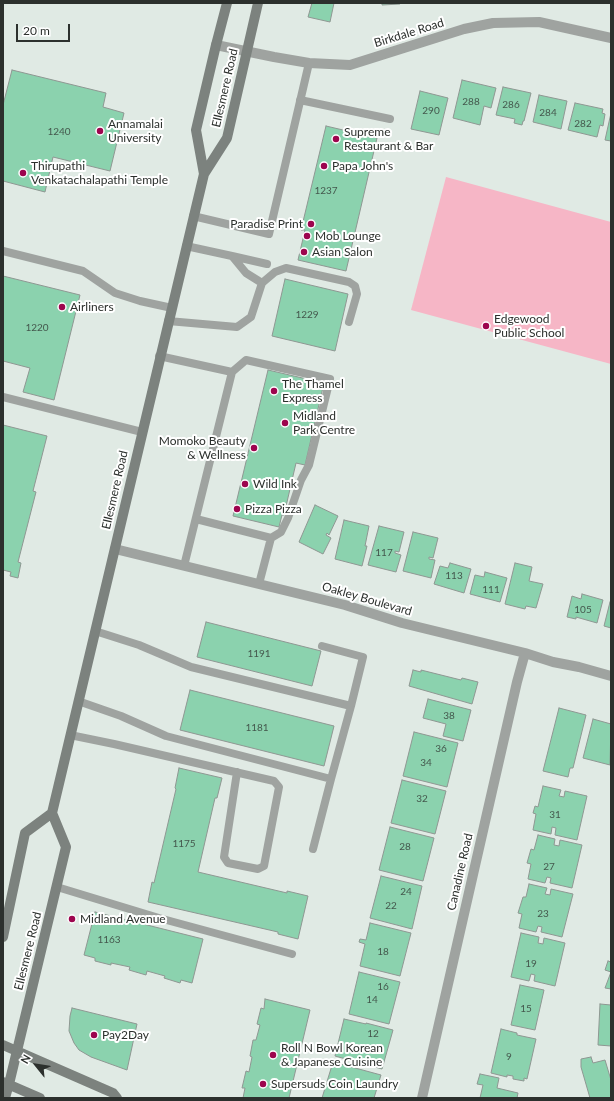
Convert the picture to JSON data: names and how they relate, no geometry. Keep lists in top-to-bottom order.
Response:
{
  "streets": {
    "main road": ["Ellesmere Road"],
    "street": ["Birkdale Road", "Oakley Boulevard", "Canadine Road"]
  },
  "crossings": [
    ["Birkdale Road", "Ellesmere Road"],
    ["Ellesmere Road", "Oakley Boulevard"],
    ["Oakley Boulevard", "Canadine Road"]
  ],
  "places": [
    "Annamalai University",
    "Supreme Restaurant & Bar",
    "Papa John's",
    "Thirupathi Venkatachalapathi Temple",
    "Paradise Print",
    "Mob Lounge",
    "Asian Salon",
    "Airliners",
    "Edgewood Public School",
    "The Thamel Express",
    "Midland Park Centre",
    "Momoko Beauty & Wellness",
    "Wild Ink",
    "Pizza Pizza",
    "Midland Avenue",
    "Pay2Day",
    "Roll N Bowl Korean & Japanese Cuisine",
    "Supersuds Coin Laundry"
  ],
  "house_numbers": [
    "288",
    "286",
    "290",
    "284",
    "282",
    "1240",
    "1237",
    "1229",
    "1220",
    "117",
    "113",
    "111",
    "105",
    "1191",
    "38",
    "1181",
    "36",
    "34",
    "32",
    "31",
    "1175",
    "28",
    "27",
    "24",
    "22",
    "23",
    "1163",
    "18",
    "19",
    "16",
    "14",
    "15",
    "12",
    "9"
  ],
  "scale_bar": "20 m",
  "north": "top left"
}
